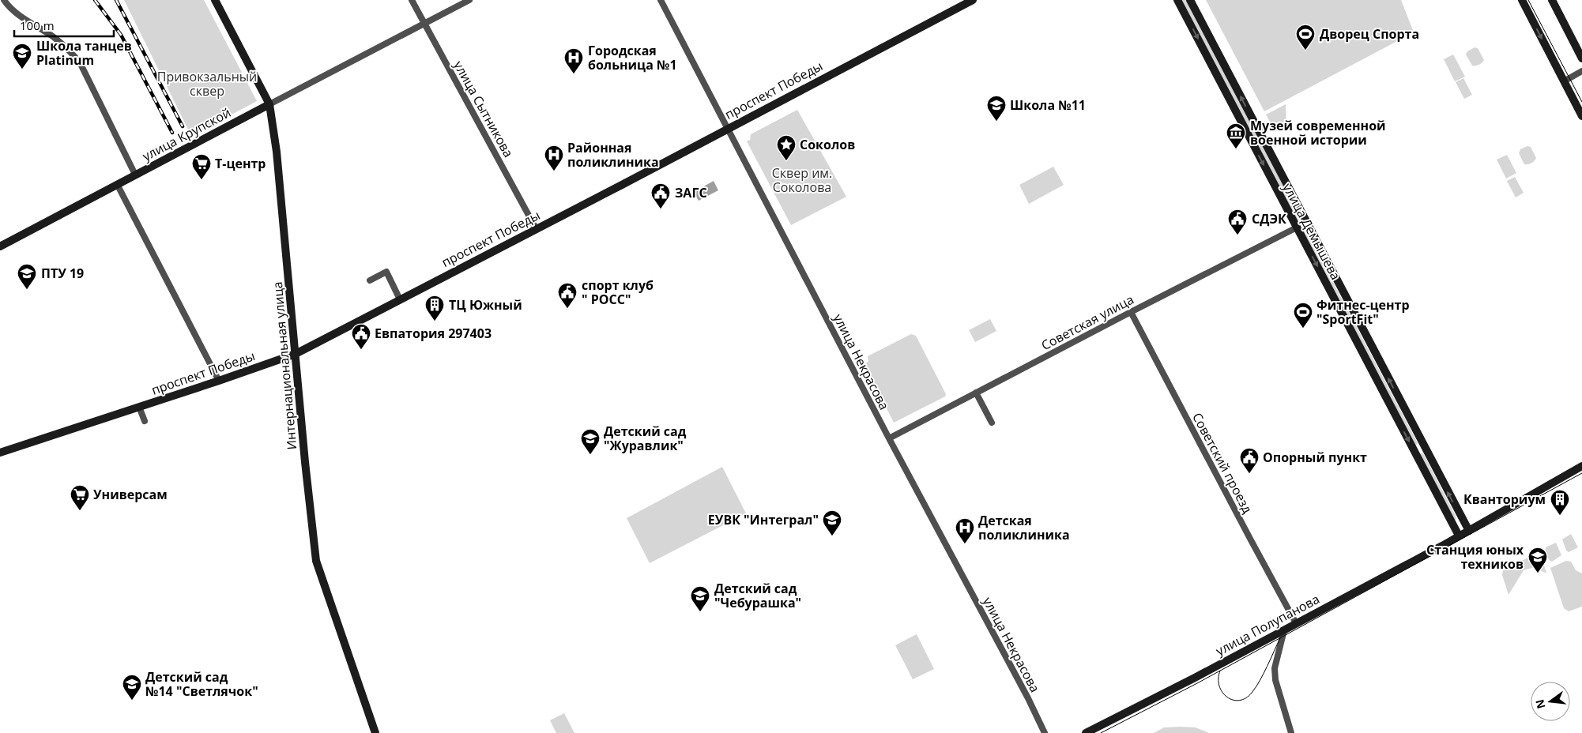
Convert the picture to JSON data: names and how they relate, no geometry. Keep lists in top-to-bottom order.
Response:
{
  "streets": {
    "street": [
      "проспект Победы",
      "улица Сытникова",
      "улица Крупской",
      "улица Демышева",
      "Советская улица",
      "улица Некрасова",
      "Интернациональная улица",
      "Советский проезд",
      "улица Полупанова"
    ]
  },
  "crossings": [
    ["проспект Победы", "улица Сытникова"],
    ["проспект Победы", "улица Некрасова"],
    ["проспект Победы", "Интернациональная улица"],
    ["улица Сытникова", "улица Крупской"],
    ["улица Крупской", "Интернациональная улица"],
    ["улица Демышева", "Советская улица"],
    ["улица Демышева", "улица Полупанова"],
    ["Советская улица", "улица Некрасова"],
    ["Советская улица", "Советский проезд"],
    ["Советский проезд", "улица Полупанова"]
  ],
  "parks": ["Привокзальный сквер", "Сквер им. Соколова"],
  "places": {
    "sports": ["Дворец Спорта", "Фитнес-центр \"SportFit\""],
    "school or university": [
      "Школа танцев Platinum",
      "Школа №11",
      "ПТУ 19",
      "Детский сад \"Журавлик\"",
      "ЕУВК \"Интеграл\"",
      "Станция юных техников",
      "Детский сад \"Чебурашка\"",
      "Детский сад №14 \"Светлячок\""
    ],
    "hospital": ["Городская больница №1", "Районная поликлиника", "Детская поликлиника"],
    "museum": ["Музей современной военной истории"],
    "place": ["Соколов"],
    "supermarket": ["Т-центр", "Универсам"],
    "public building": [
      "ЗАГС",
      "СДЭК",
      "спорт клуб \" РОСС\"",
      "Евпатория 297403",
      "Опорный пункт"
    ],
    "building": ["ТЦ Южный", "Кванториум"]
  },
  "scale_bar": "100 m",
  "north": "left"
}
